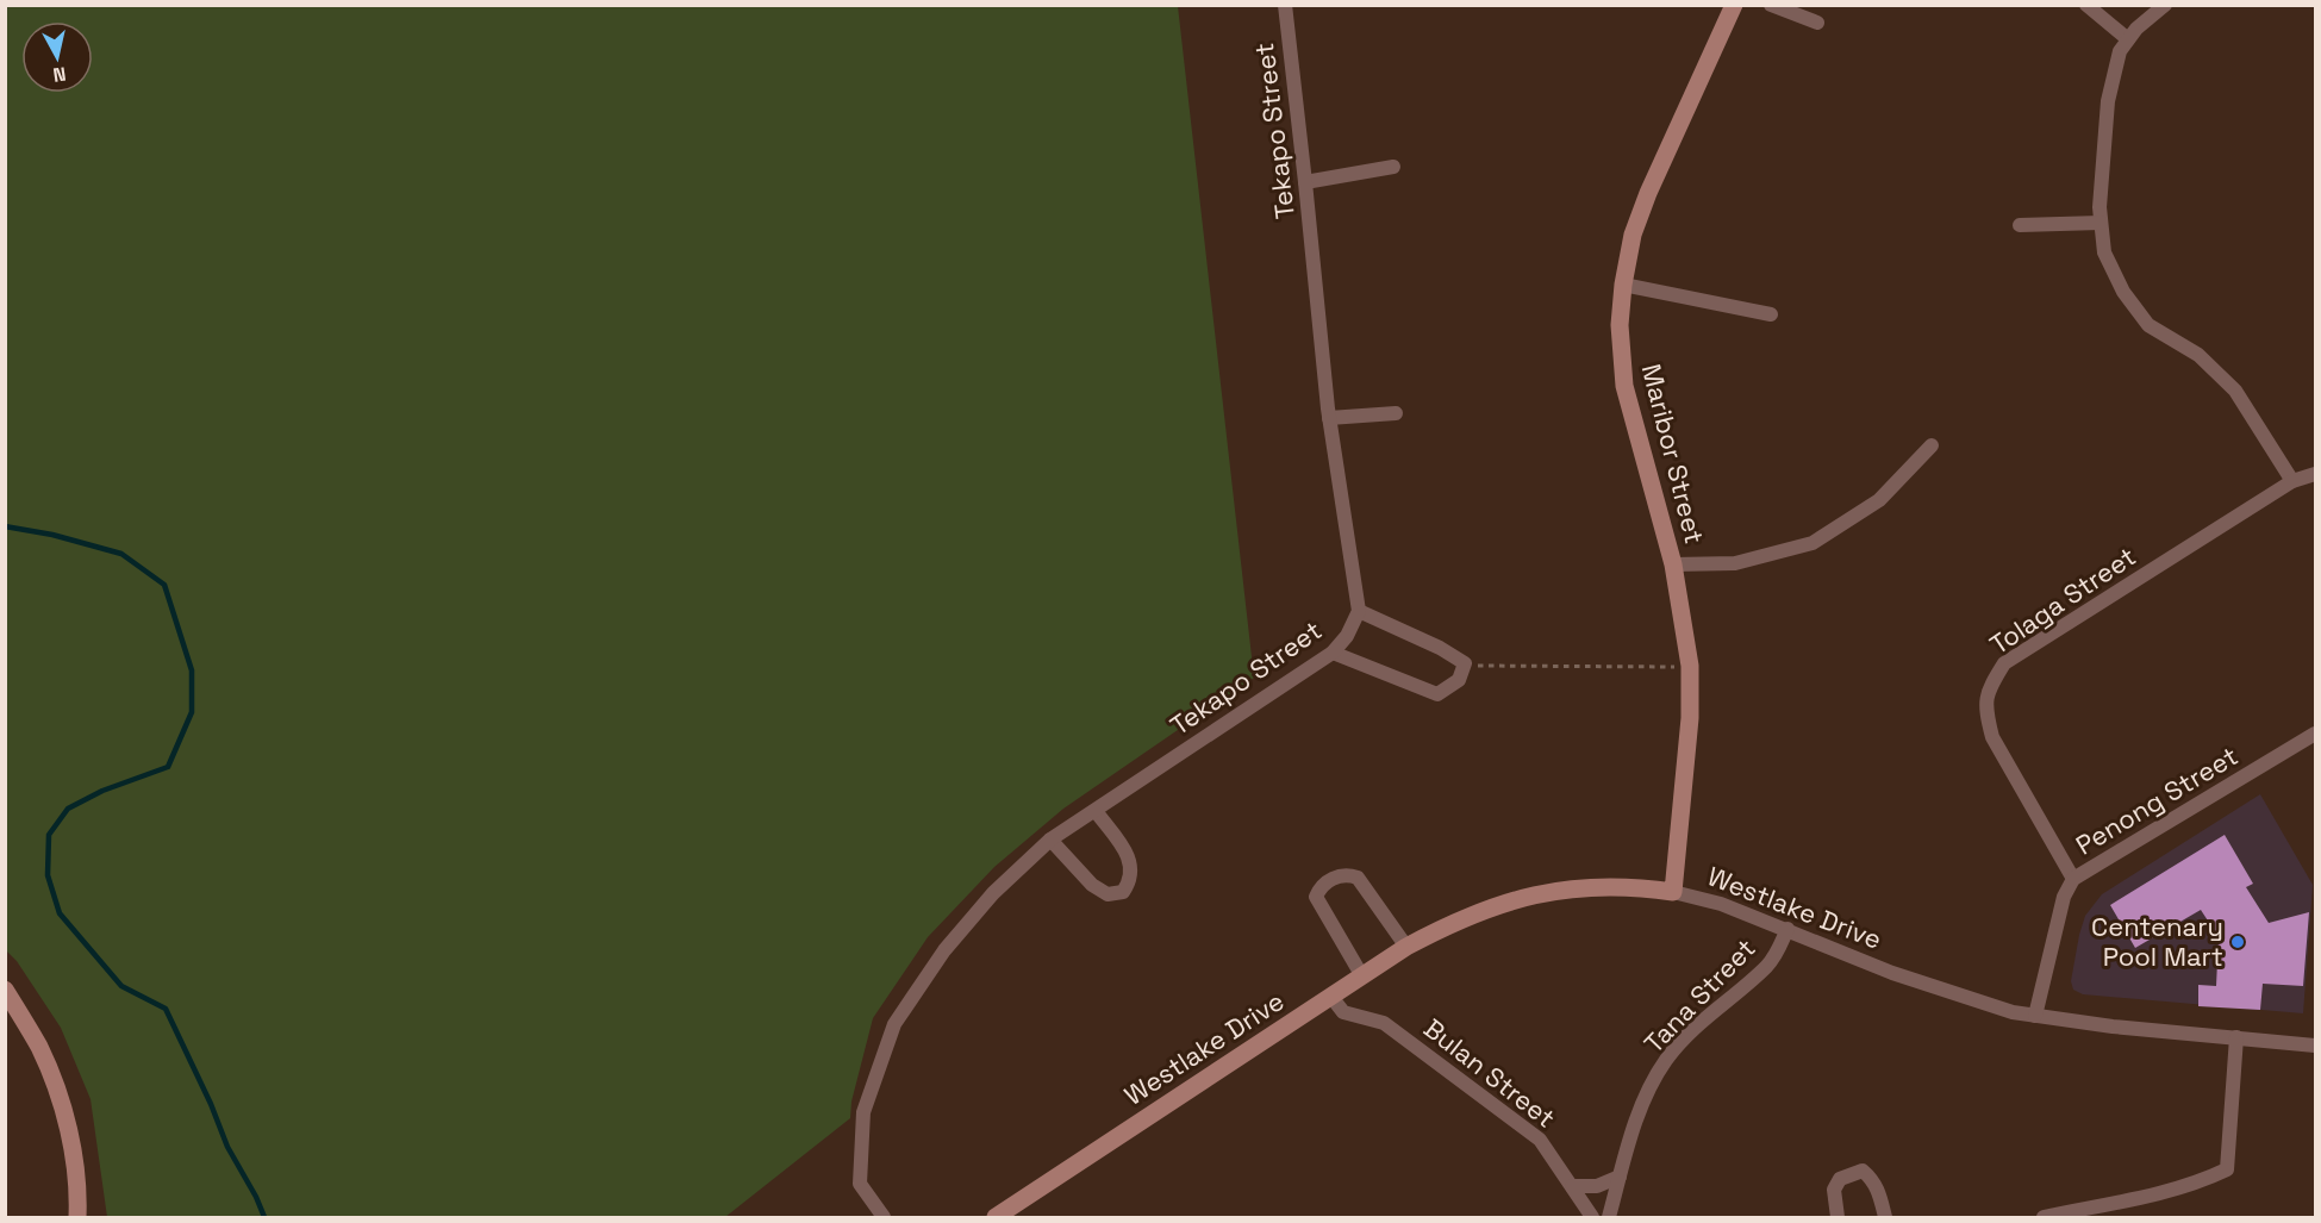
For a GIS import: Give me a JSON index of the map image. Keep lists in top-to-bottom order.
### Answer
{
  "streets": {
    "street": [
      "Tekapo Street",
      "Maribor Street",
      "Tolaga Street",
      "Penong Street",
      "Westlake Drive",
      "Tana Street",
      "Bulan Street"
    ]
  },
  "crossings": [
    ["Maribor Street", "Westlake Drive"],
    ["Tolaga Street", "Penong Street"],
    ["Penong Street", "Westlake Drive"],
    ["Westlake Drive", "Tana Street"],
    ["Westlake Drive", "Bulan Street"]
  ],
  "places": ["Centenary Pool Mart"],
  "north": "bottom"
}
